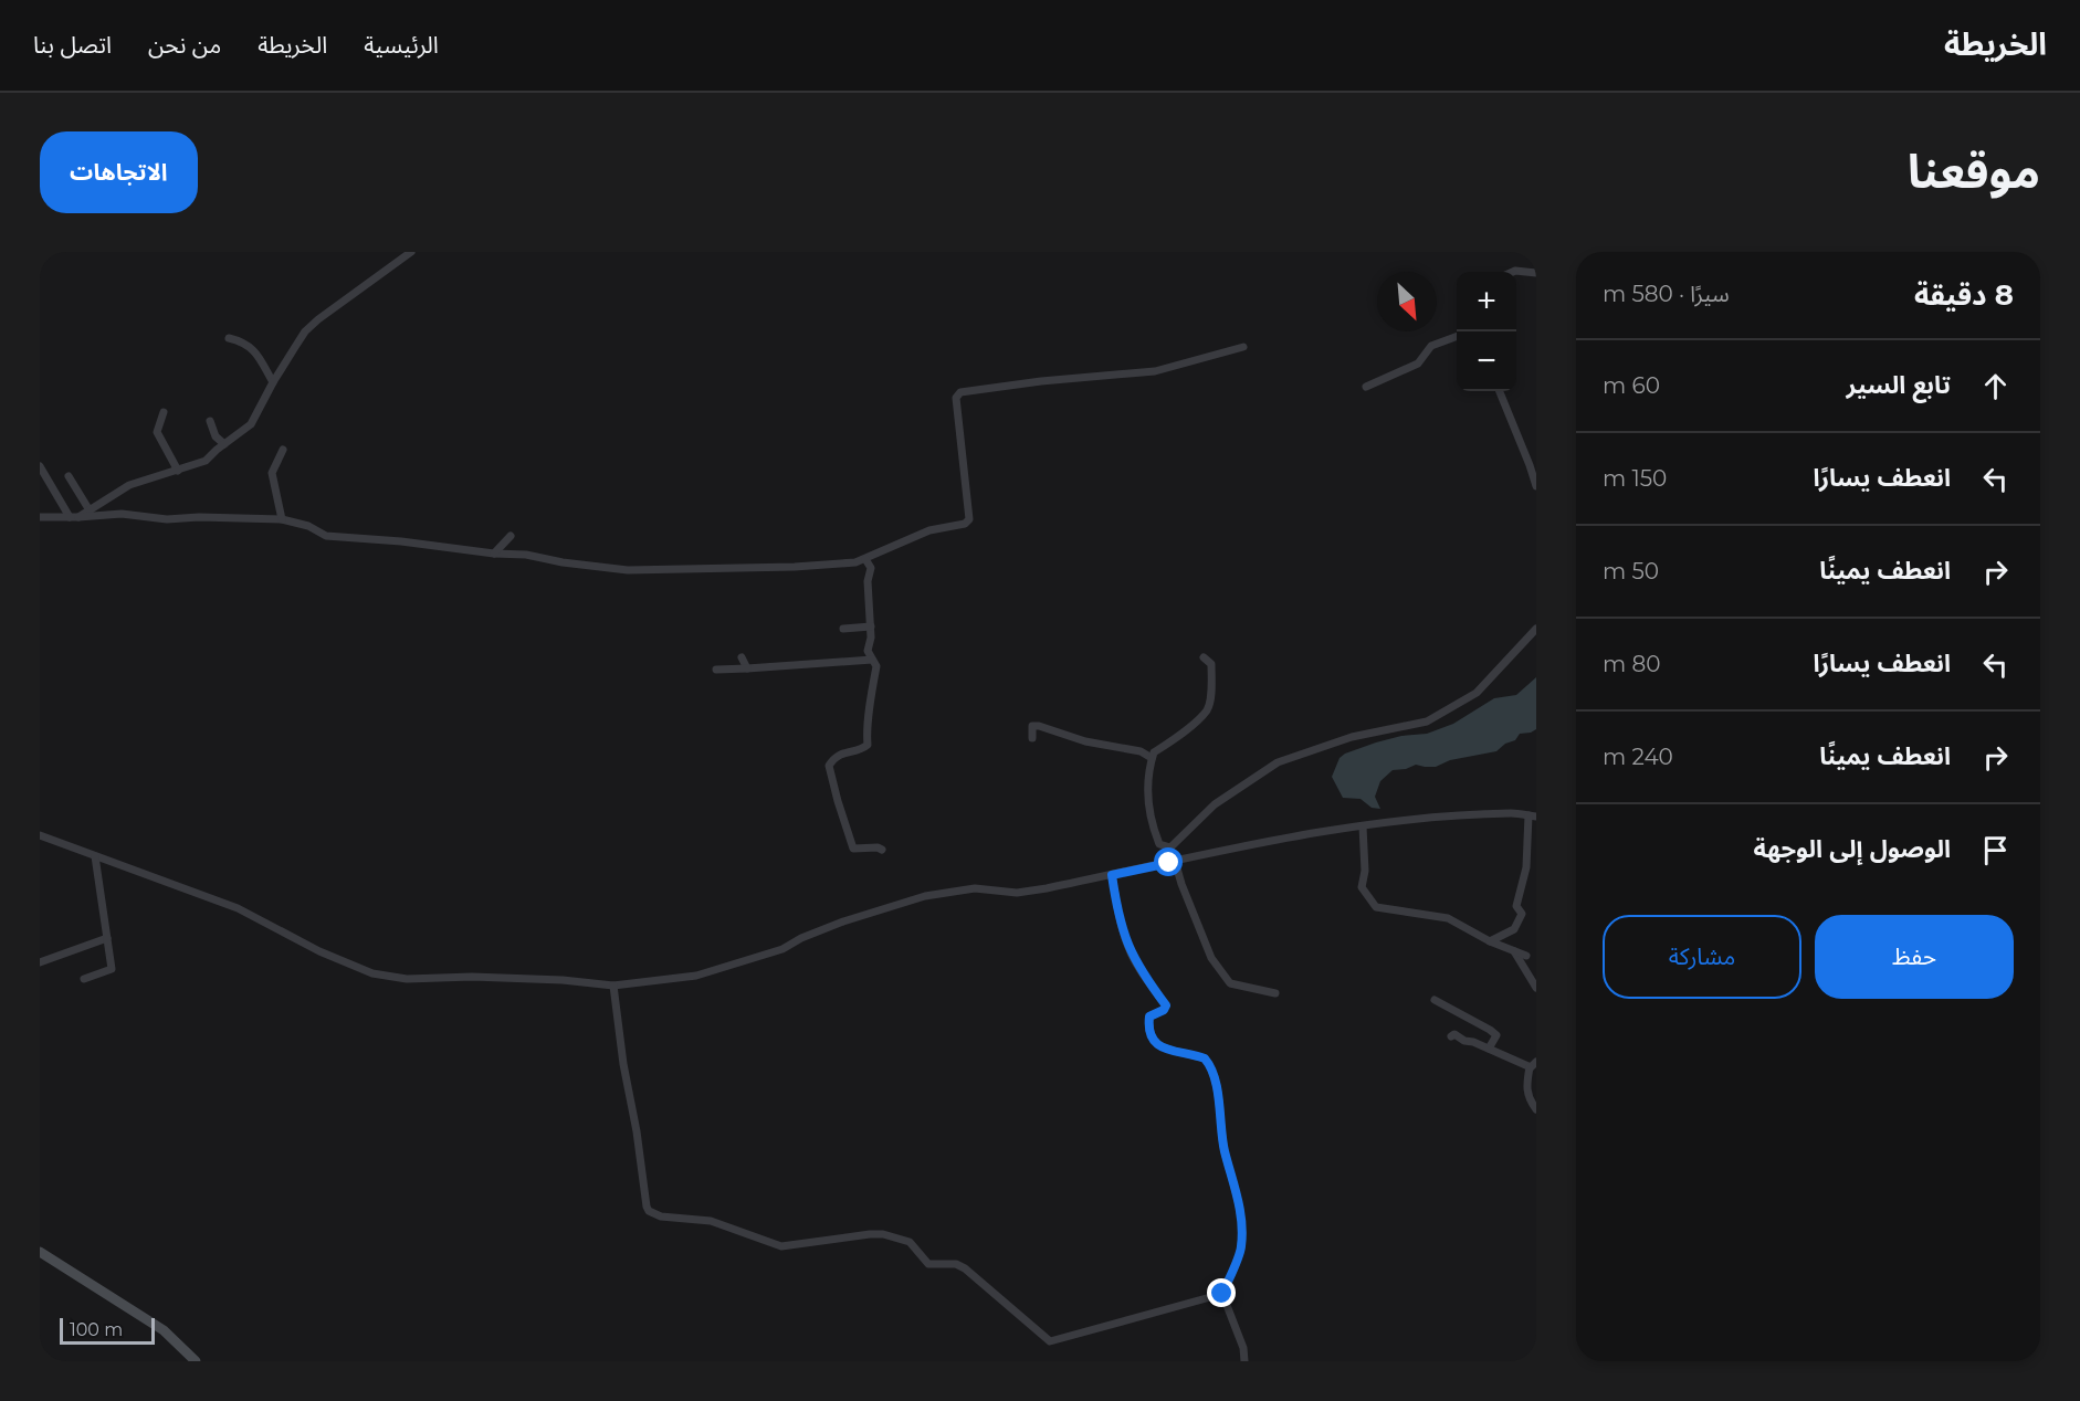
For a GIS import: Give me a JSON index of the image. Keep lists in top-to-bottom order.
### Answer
{
  "scale_bar": "100 m",
  "north": "bottom right",
  "page": {
    "header": "الخريطة",
    "nav": [
      "الرئيسية",
      "الخريطة",
      "من نحن",
      "اتصل بنا"
    ],
    "title": "موقعنا",
    "buttons": [
      "الاتجاهات",
      ["حفظ", "مشاركة"]
    ],
    "heading": ["8 دقيقة", "سيرًا · 580 m"],
    "map_buttons": ["+", "−"],
    "list": [
      ["تابع السير", "60 m"],
      ["انعطف يسارًا", "150 m"],
      ["انعطف يمينًا", "50 m"],
      ["انعطف يسارًا", "80 m"],
      ["انعطف يمينًا", "240 m"],
      "الوصول إلى الوجهة"
    ],
    "scale": "100 m"
  }
}
